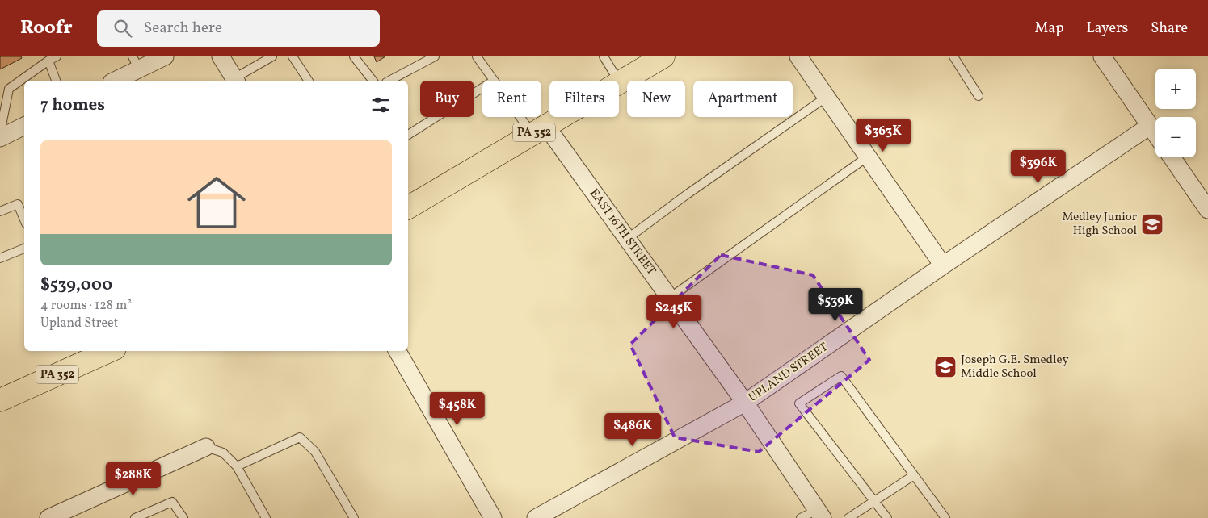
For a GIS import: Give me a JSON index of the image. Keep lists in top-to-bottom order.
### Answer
{
  "streets": {
    "main road": ["PA 352"],
    "street": ["EAST 16TH STREET", "UPLAND STREET"]
  },
  "crossings": [
    ["PA 352", "EAST 16TH STREET"],
    ["EAST 16TH STREET", "UPLAND STREET"]
  ],
  "places": {
    "school or university": ["Medley Junior High School", "Joseph G.E. Smedley Middle School"]
  },
  "page": {
    "header": "Roofr",
    "search": "Search here",
    "nav": ["Map", "Layers", "Share"],
    "map_buttons": ["+", "−"],
    "chip": [
      "Buy",
      "Rent",
      "Filters",
      "New",
      "Apartment"
    ],
    "heading": "7 homes",
    "price": [
      "$363K",
      "$396K",
      "$539K",
      "$245K",
      "$458K",
      "$486K",
      "$288K"
    ],
    "list": [
      {
        "name": "$539,000",
        "note": "4 rooms · 128 m² · Upland Street"
      }
    ]
  }
}
